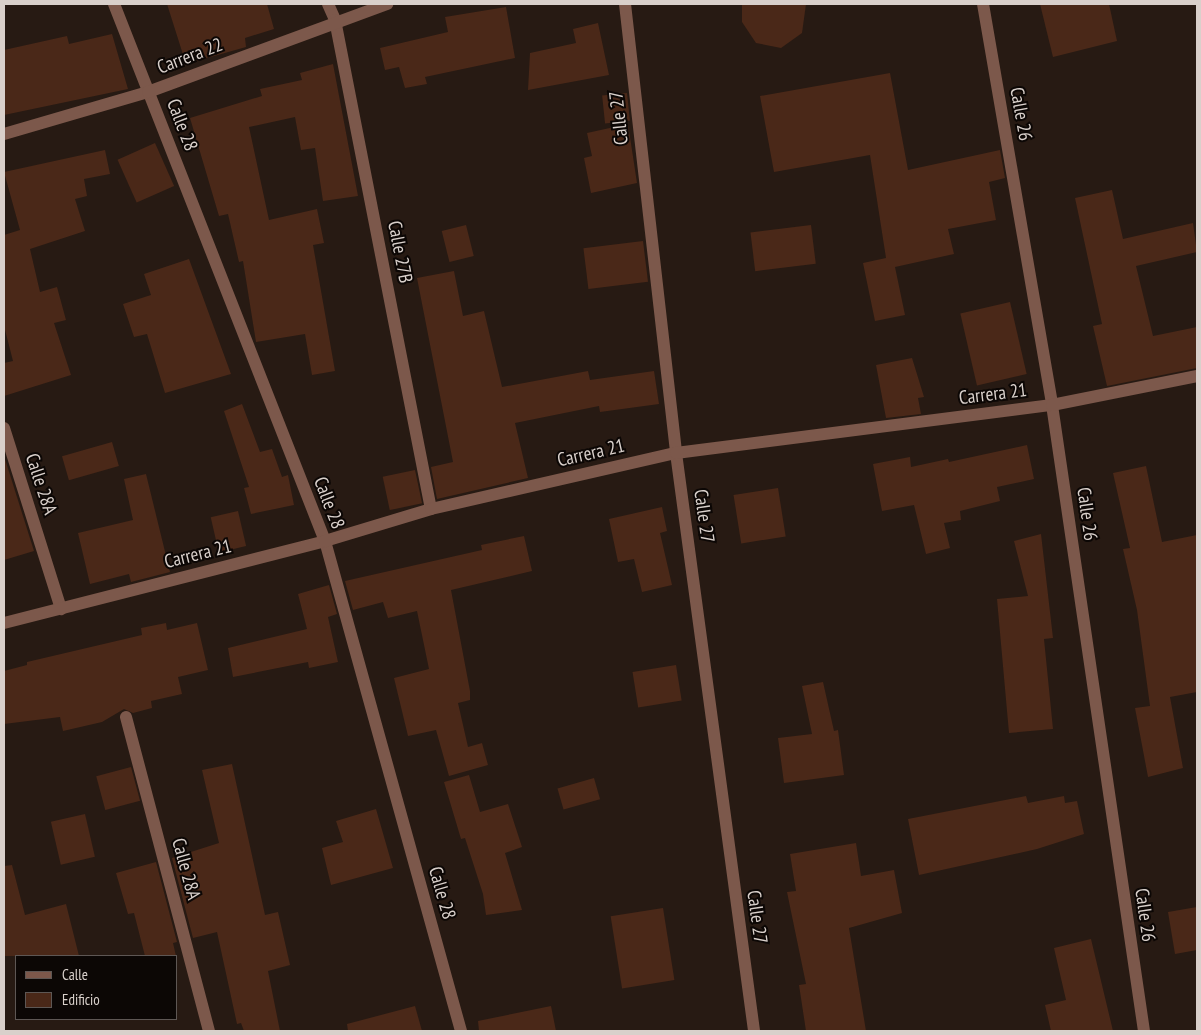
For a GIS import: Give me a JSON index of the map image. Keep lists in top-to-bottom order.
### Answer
{
  "streets": {
    "street": [
      "Carrera 22",
      "Calle 26",
      "Calle 27",
      "Calle 28",
      "Calle 27B",
      "Carrera 21",
      "Calle 28A"
    ]
  },
  "crossings": [
    ["Carrera 22", "Calle 28"],
    ["Carrera 22", "Calle 27B"],
    ["Calle 26", "Carrera 21"],
    ["Calle 27", "Carrera 21"],
    ["Calle 28", "Carrera 21"],
    ["Calle 27B", "Carrera 21"],
    ["Carrera 21", "Calle 28A"]
  ],
  "legend": ["Calle", "Edificio"]
}
